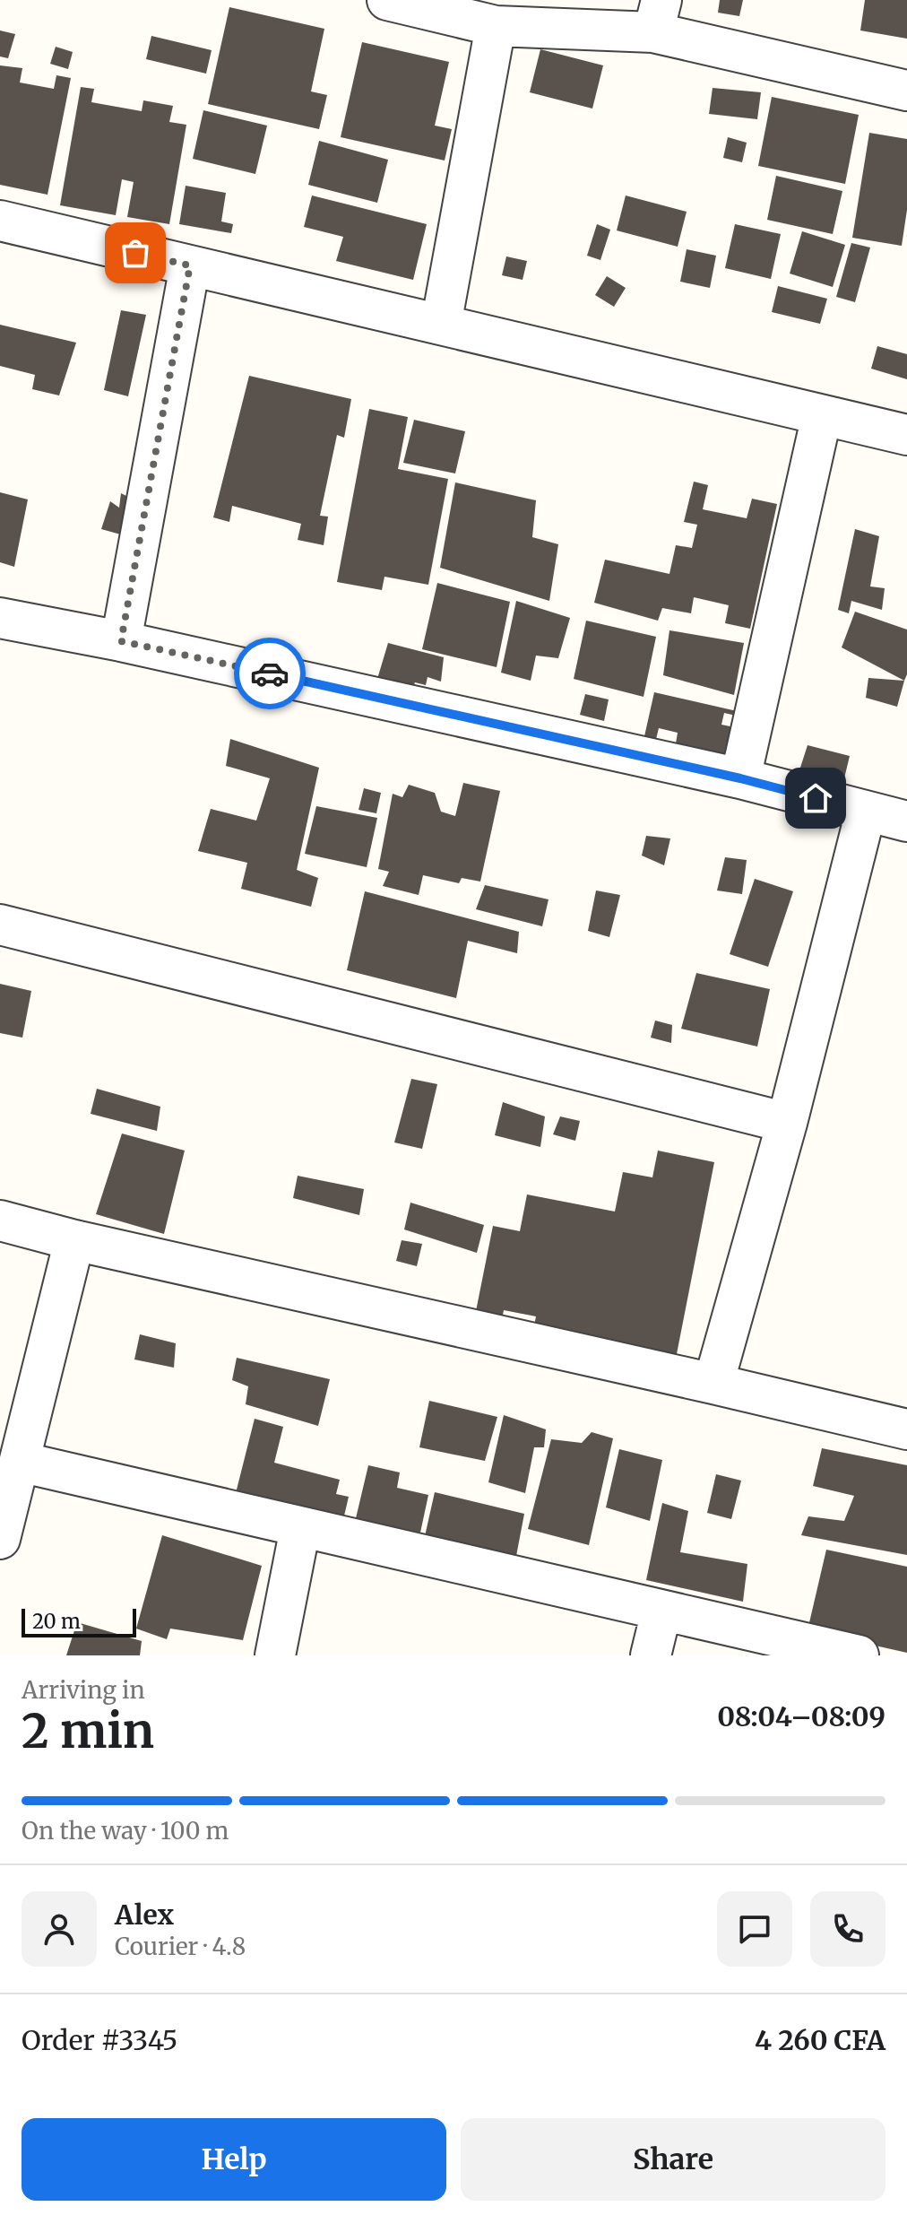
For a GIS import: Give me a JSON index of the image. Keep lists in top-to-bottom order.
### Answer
{
  "scale_bar": "20 m",
  "page": {
    "scale": "20 m",
    "heading": ["2 min", "Arriving in", "08:04–08:09"],
    "panel": [
      "Alex",
      "Courier · 4.8",
      "Order #3345",
      "4 260 CFA"
    ],
    "bar": "On the way · 100 m",
    "buttons": ["Help", "Share"]
  }
}
